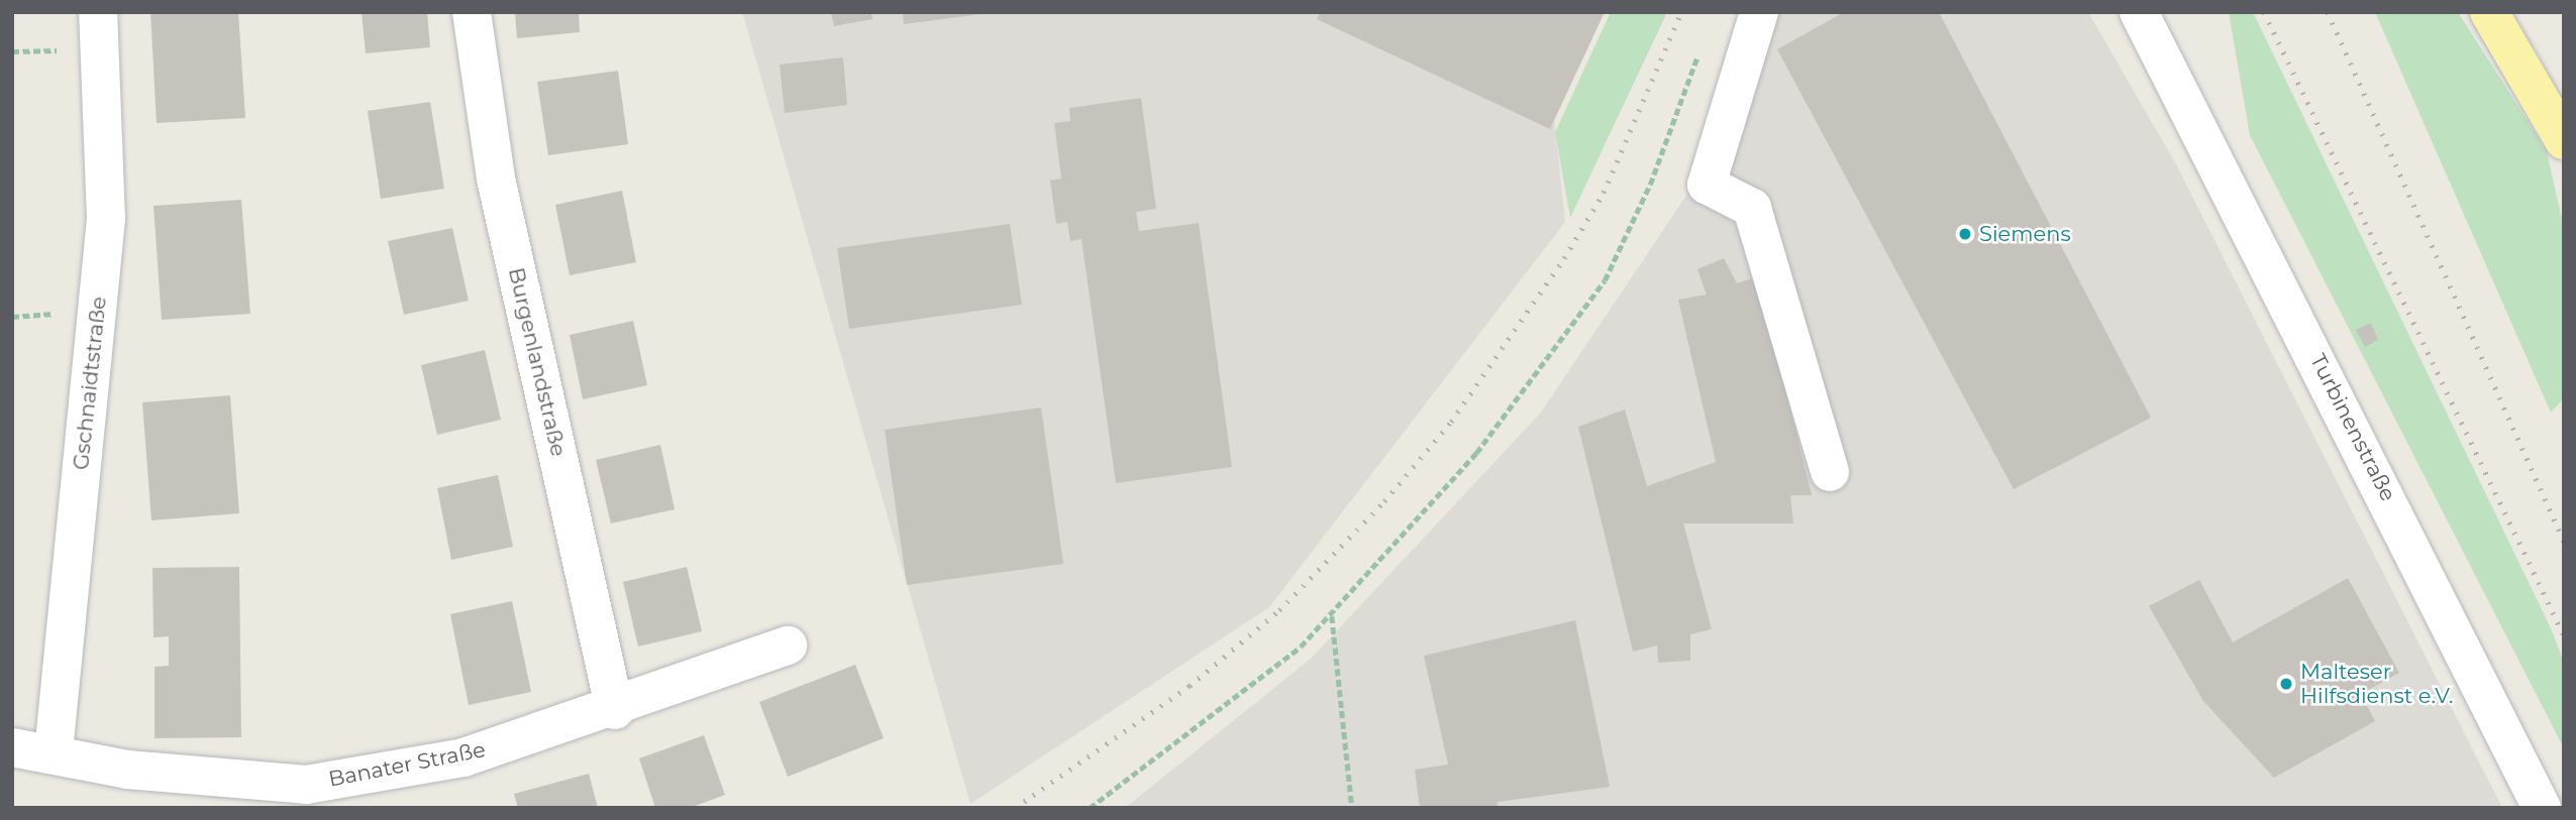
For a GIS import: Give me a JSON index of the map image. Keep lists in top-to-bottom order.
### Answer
{
  "streets": {
    "street": [
      "Burgenlandstraße",
      "Gschnaidtstraße",
      "Turbinenstraße",
      "Banater Straße"
    ]
  },
  "crossings": [
    ["Burgenlandstraße", "Banater Straße"],
    ["Gschnaidtstraße", "Banater Straße"]
  ],
  "places": ["Siemens", "Malteser Hilfsdienst e.V."]
}
